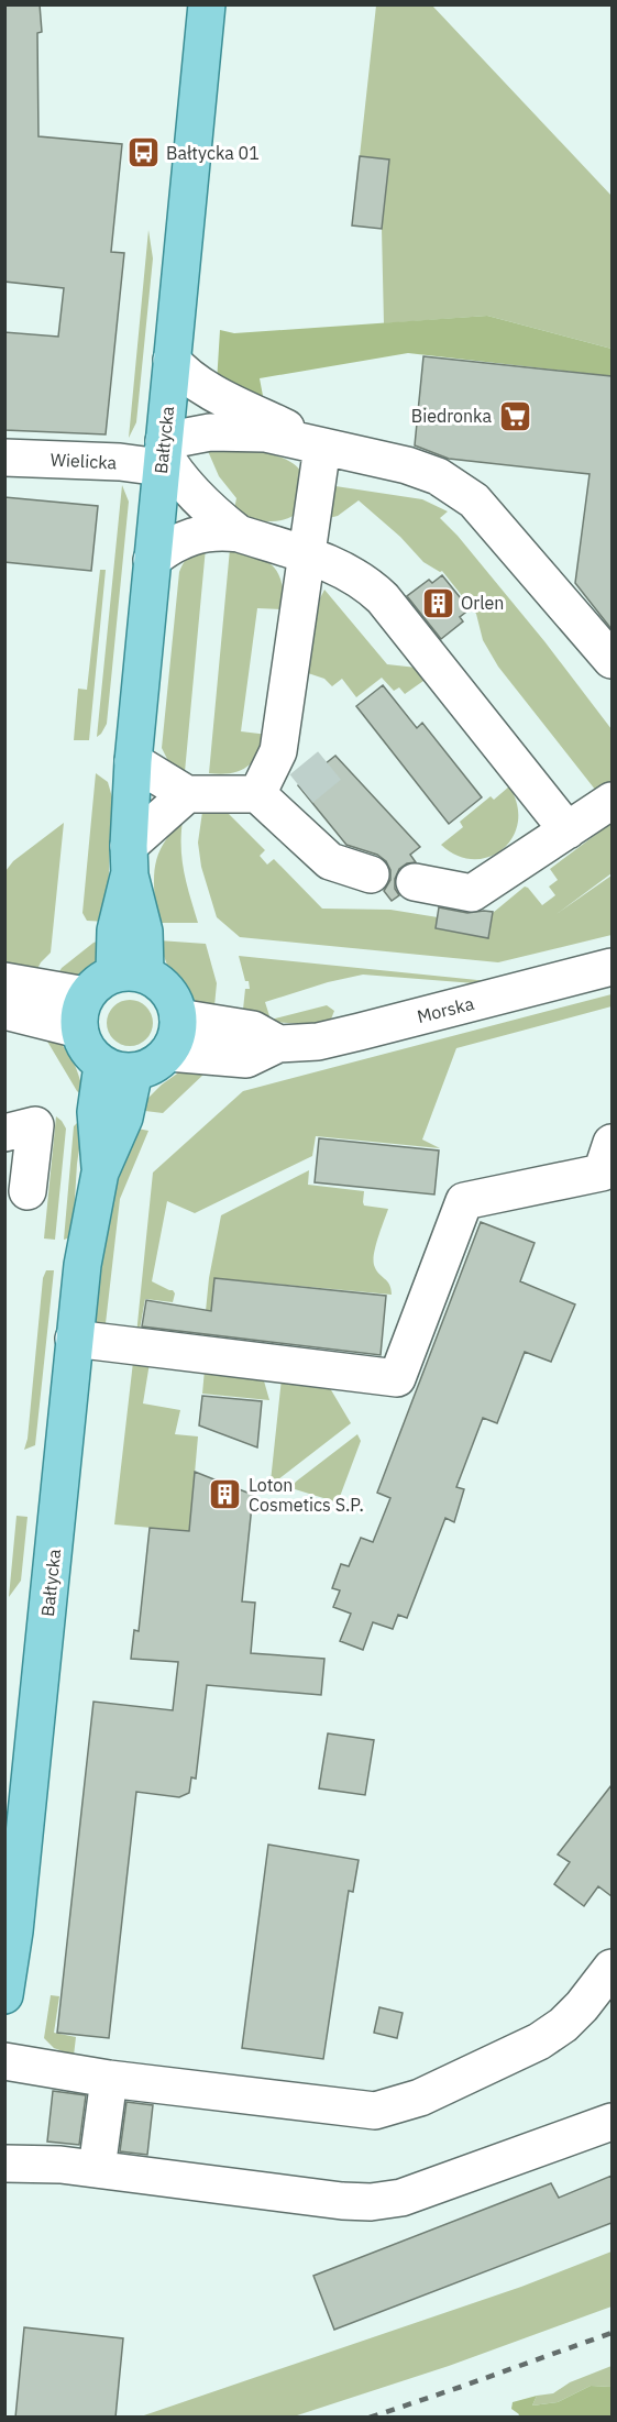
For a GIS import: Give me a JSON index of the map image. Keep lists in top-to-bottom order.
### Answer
{
  "streets": {
    "main road": ["Bałtycka"],
    "street": ["Wielicka", "Morska"]
  },
  "crossings": [
    ["Bałtycka", "Wielicka"],
    ["Bałtycka", "Morska"]
  ],
  "places": {
    "bus stop": ["Bałtycka 01"],
    "supermarket": ["Biedronka"],
    "building": ["Orlen", "Loton Cosmetics S.P."]
  }
}
